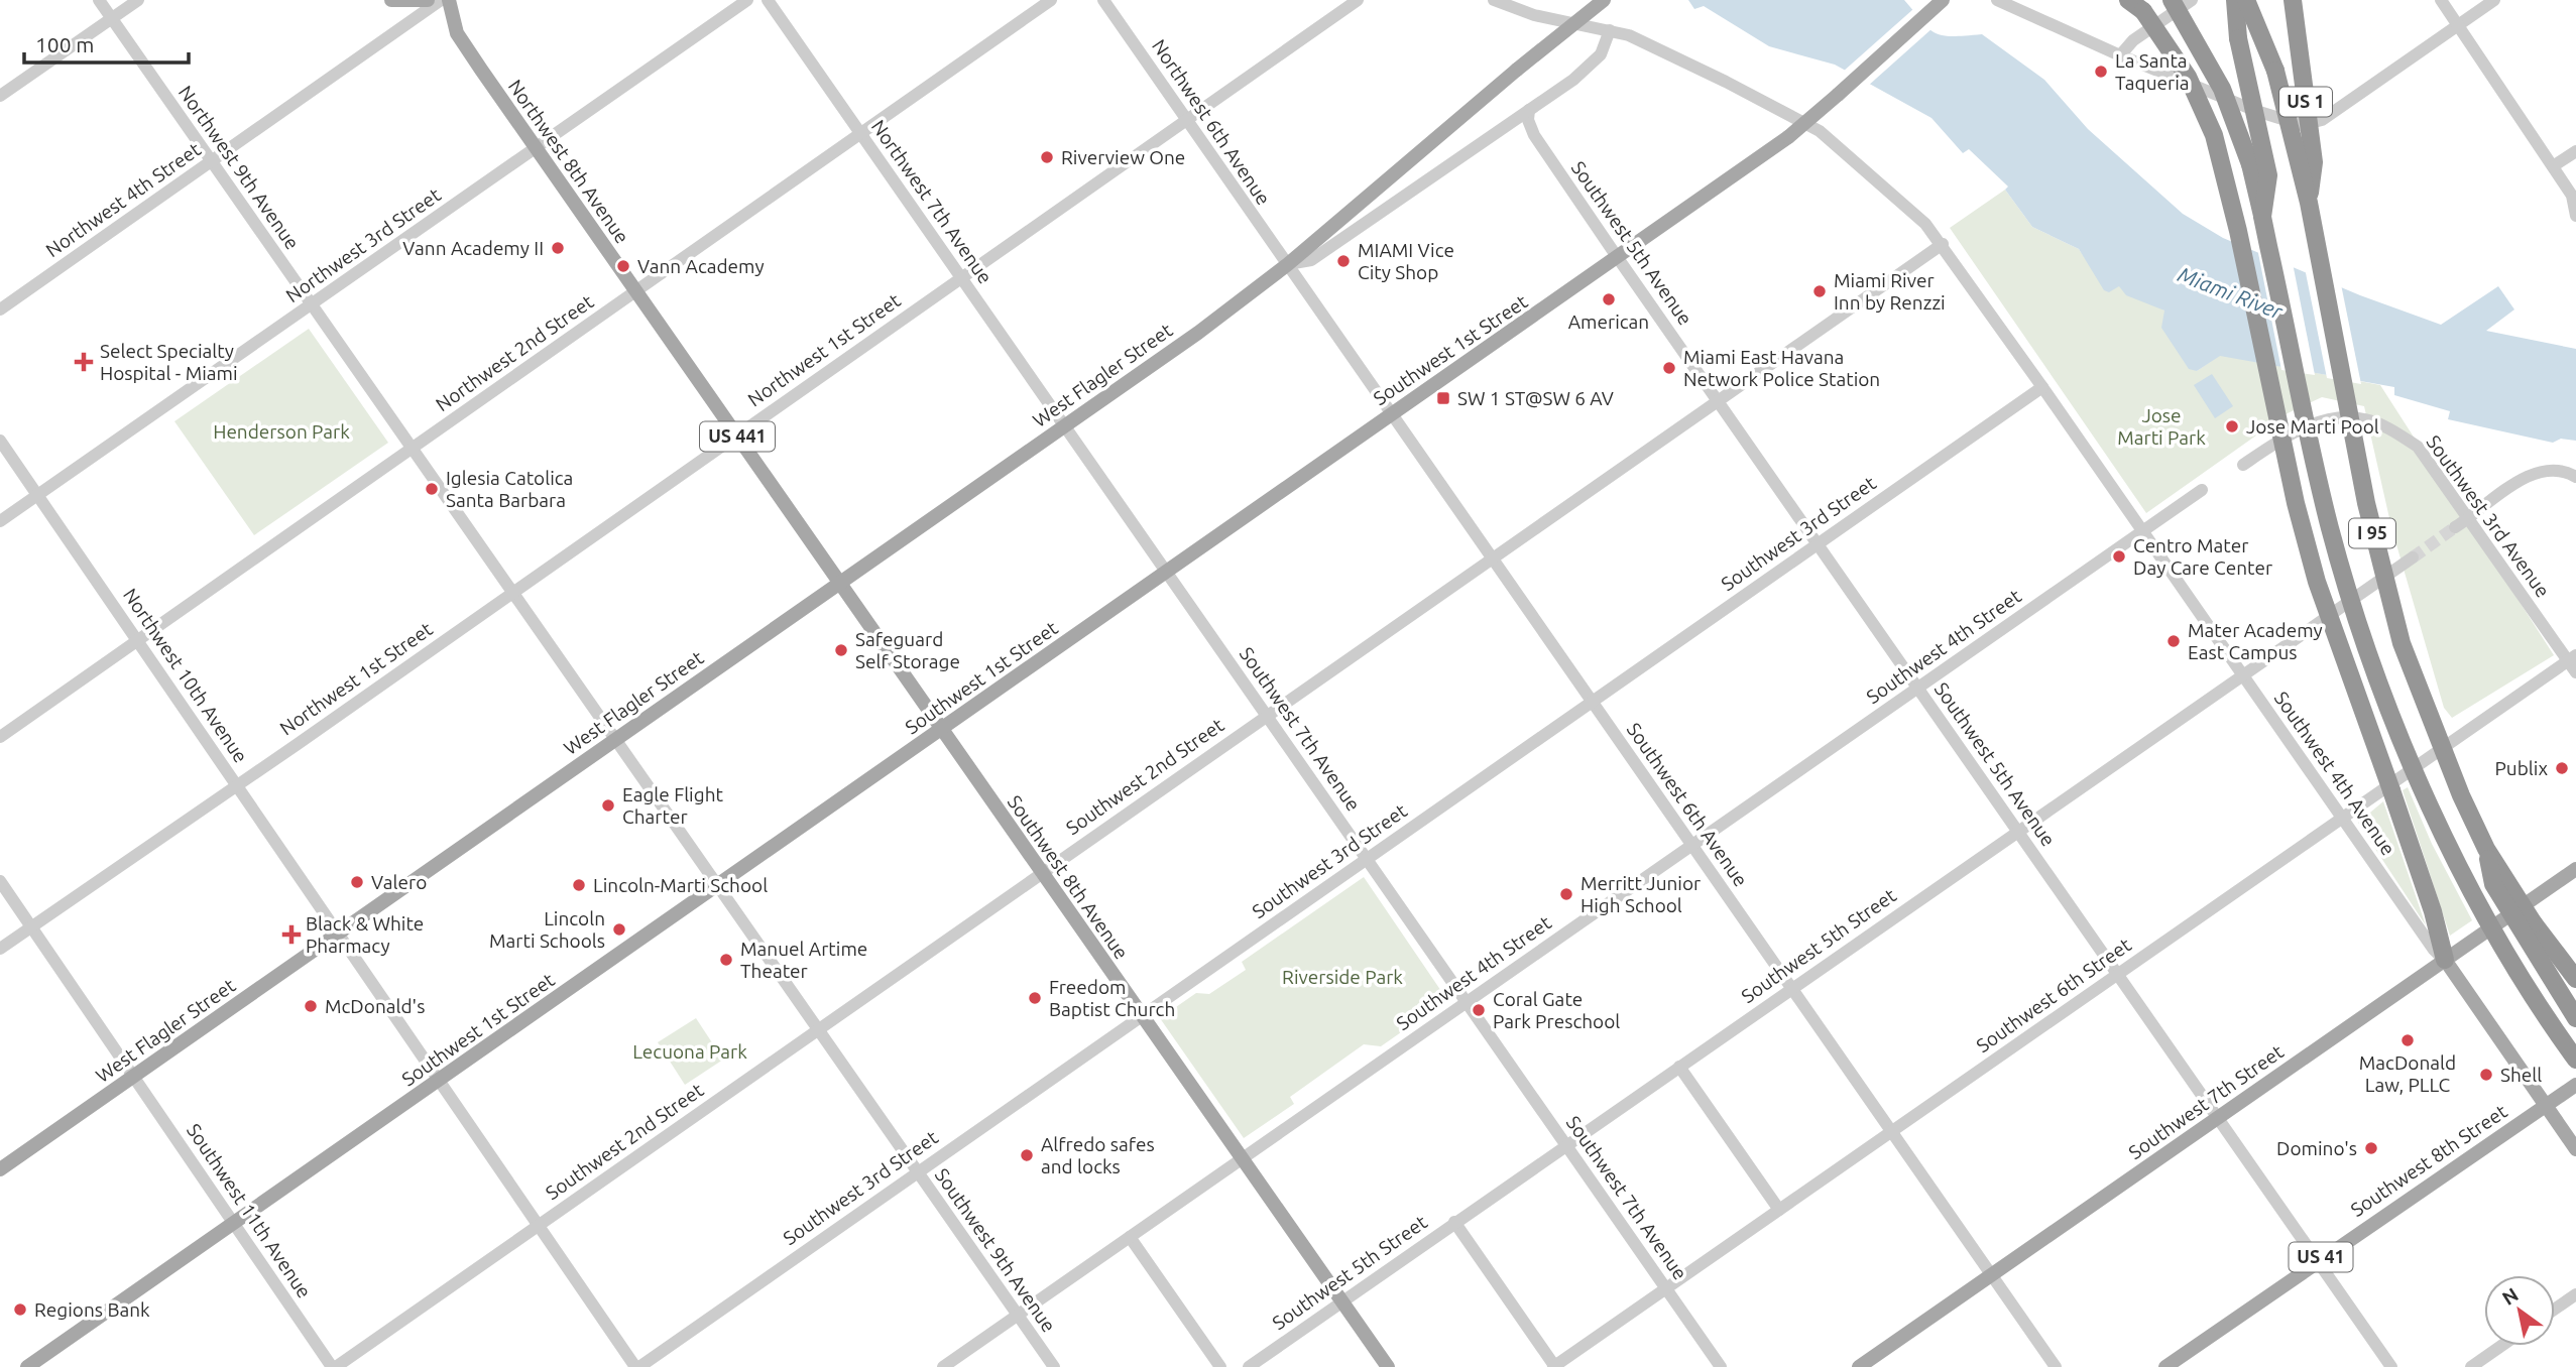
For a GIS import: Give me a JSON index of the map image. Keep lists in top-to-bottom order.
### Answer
{
  "streets": {
    "highway": ["US 1", "I 95"],
    "main road": [
      "Northwest 8th Avenue",
      "Southwest 1st Street",
      "West Flagler Street",
      "US 441",
      "Southwest 4th Avenue",
      "Southwest 8th Avenue",
      "Southwest 7th Street",
      "Southwest 8th Street",
      "US 41"
    ],
    "street": [
      "Northwest 6th Avenue",
      "Northwest 9th Avenue",
      "Northwest 4th Street",
      "Northwest 7th Avenue",
      "Southwest 5th Avenue",
      "Northwest 3rd Street",
      "Northwest 1st Street",
      "Northwest 2nd Street",
      "Southwest 3rd Avenue",
      "Southwest 3rd Street",
      "Southwest 4th Street",
      "Northwest 10th Avenue",
      "Southwest 7th Avenue",
      "Southwest 2nd Street",
      "Southwest 6th Avenue",
      "Southwest 5th Street",
      "Southwest 6th Street",
      "Southwest 11th Avenue",
      "Southwest 9th Avenue"
    ]
  },
  "crossings": [
    ["US 1", "I 95"],
    ["Northwest 6th Avenue", "Northwest 1st Street"],
    ["Northwest 6th Avenue", "West Flagler Street"],
    ["Northwest 6th Avenue", "Southwest 6th Avenue"],
    ["Northwest 8th Avenue", "Northwest 3rd Street"],
    ["Northwest 8th Avenue", "Northwest 1st Street"],
    ["Northwest 8th Avenue", "Northwest 2nd Street"],
    ["Northwest 8th Avenue", "West Flagler Street"],
    ["Northwest 8th Avenue", "Southwest 8th Avenue"],
    ["Northwest 9th Avenue", "Northwest 4th Street"],
    ["Northwest 9th Avenue", "Northwest 3rd Street"],
    ["Northwest 9th Avenue", "Northwest 1st Street"],
    ["Northwest 9th Avenue", "Northwest 2nd Street"],
    ["Northwest 9th Avenue", "West Flagler Street"],
    ["Northwest 9th Avenue", "Southwest 9th Avenue"],
    ["Northwest 7th Avenue", "Northwest 1st Street"],
    ["Northwest 7th Avenue", "Northwest 2nd Street"],
    ["Northwest 7th Avenue", "West Flagler Street"],
    ["Northwest 7th Avenue", "Southwest 7th Avenue"],
    ["Southwest 5th Avenue", "Southwest 1st Street"],
    ["Southwest 5th Avenue", "West Flagler Street"],
    ["Southwest 5th Avenue", "Southwest 3rd Street"],
    ["Southwest 5th Avenue", "Southwest 4th Street"],
    ["Southwest 5th Avenue", "Southwest 2nd Street"],
    ["Southwest 5th Avenue", "Southwest 5th Street"],
    ["Southwest 5th Avenue", "Southwest 6th Street"],
    ["Southwest 5th Avenue", "Southwest 7th Street"],
    ["Southwest 5th Avenue", "Southwest 8th Street"],
    ["Northwest 3rd Street", "Northwest 10th Avenue"],
    ["Northwest 1st Street", "Northwest 10th Avenue"],
    ["Northwest 1st Street", "Southwest 11th Avenue"],
    ["Southwest 1st Street", "Northwest 10th Avenue"],
    ["Southwest 1st Street", "Southwest 7th Avenue"],
    ["Southwest 1st Street", "Southwest 6th Avenue"],
    ["Southwest 1st Street", "Southwest 8th Avenue"],
    ["Southwest 1st Street", "Southwest 11th Avenue"],
    ["Southwest 1st Street", "Southwest 9th Avenue"],
    ["Northwest 2nd Street", "Northwest 10th Avenue"],
    ["West Flagler Street", "Northwest 10th Avenue"],
    ["West Flagler Street", "Southwest 7th Avenue"],
    ["West Flagler Street", "Southwest 4th Avenue"],
    ["West Flagler Street", "Southwest 6th Avenue"],
    ["West Flagler Street", "Southwest 8th Avenue"],
    ["West Flagler Street", "Southwest 11th Avenue"],
    ["West Flagler Street", "Southwest 9th Avenue"],
    ["Southwest 3rd Avenue", "Southwest 6th Street"],
    ["Southwest 3rd Street", "Northwest 10th Avenue"],
    ["Southwest 3rd Street", "Southwest 7th Avenue"],
    ["Southwest 3rd Street", "Southwest 4th Avenue"],
    ["Southwest 3rd Street", "Southwest 6th Avenue"],
    ["Southwest 3rd Street", "Southwest 8th Avenue"],
    ["Southwest 3rd Street", "Southwest 9th Avenue"],
    ["Southwest 4th Street", "Southwest 7th Avenue"],
    ["Southwest 4th Street", "Southwest 4th Avenue"],
    ["Southwest 4th Street", "Southwest 6th Avenue"],
    ["Southwest 4th Street", "Southwest 8th Avenue"],
    ["Southwest 4th Street", "Southwest 9th Avenue"],
    ["Northwest 10th Avenue", "Southwest 2nd Street"],
    ["Southwest 7th Avenue", "Southwest 2nd Street"],
    ["Southwest 7th Avenue", "Southwest 5th Street"],
    ["Southwest 7th Avenue", "Southwest 6th Street"],
    ["Southwest 4th Avenue", "Southwest 2nd Street"],
    ["Southwest 4th Avenue", "Southwest 5th Street"],
    ["Southwest 4th Avenue", "Southwest 6th Street"],
    ["Southwest 4th Avenue", "Southwest 7th Street"],
    ["Southwest 4th Avenue", "Southwest 8th Street"],
    ["Southwest 2nd Street", "Southwest 6th Avenue"],
    ["Southwest 2nd Street", "Southwest 8th Avenue"],
    ["Southwest 2nd Street", "Southwest 11th Avenue"],
    ["Southwest 2nd Street", "Southwest 9th Avenue"],
    ["Southwest 6th Avenue", "Southwest 5th Street"],
    ["Southwest 6th Avenue", "Southwest 6th Street"],
    ["Southwest 6th Avenue", "Southwest 7th Street"],
    ["Southwest 8th Avenue", "Southwest 5th Street"]
  ],
  "water": ["Miami River"],
  "parks": [
    "Jose Marti Park",
    "Henderson Park",
    "Riverside Park",
    "Lecuona Park"
  ],
  "places": {
    "other": [
      "La Santa Taqueria",
      "Riverview One",
      "Vann Academy II",
      "MIAMI Vice City Shop",
      "Vann Academy",
      "Miami River Inn by Renzzi",
      "American",
      "Miami East Havana Network Police Station",
      "Jose Marti Pool",
      "Iglesia Catolica Santa Barbara",
      "Centro Mater Day Care Center",
      "Mater Academy East Campus",
      "Safeguard Self Storage",
      "Publix",
      "Eagle Flight Charter",
      "Valero",
      "Lincoln-Marti School",
      "Merritt Junior High School",
      "Lincoln Marti Schools",
      "Manuel Artime Theater",
      "Freedom Baptist Church",
      "McDonald's",
      "Coral Gate Park Preschool",
      "MacDonald Law, PLLC",
      "Shell",
      "Domino's",
      "Alfredo safes and locks",
      "Regions Bank"
    ],
    "health": ["Select Specialty Hospital - Miami", "Black & White Pharmacy"],
    "transit": ["SW 1 ST@SW 6 AV"]
  },
  "scale_bar": "100 m",
  "north": "top left"
}
